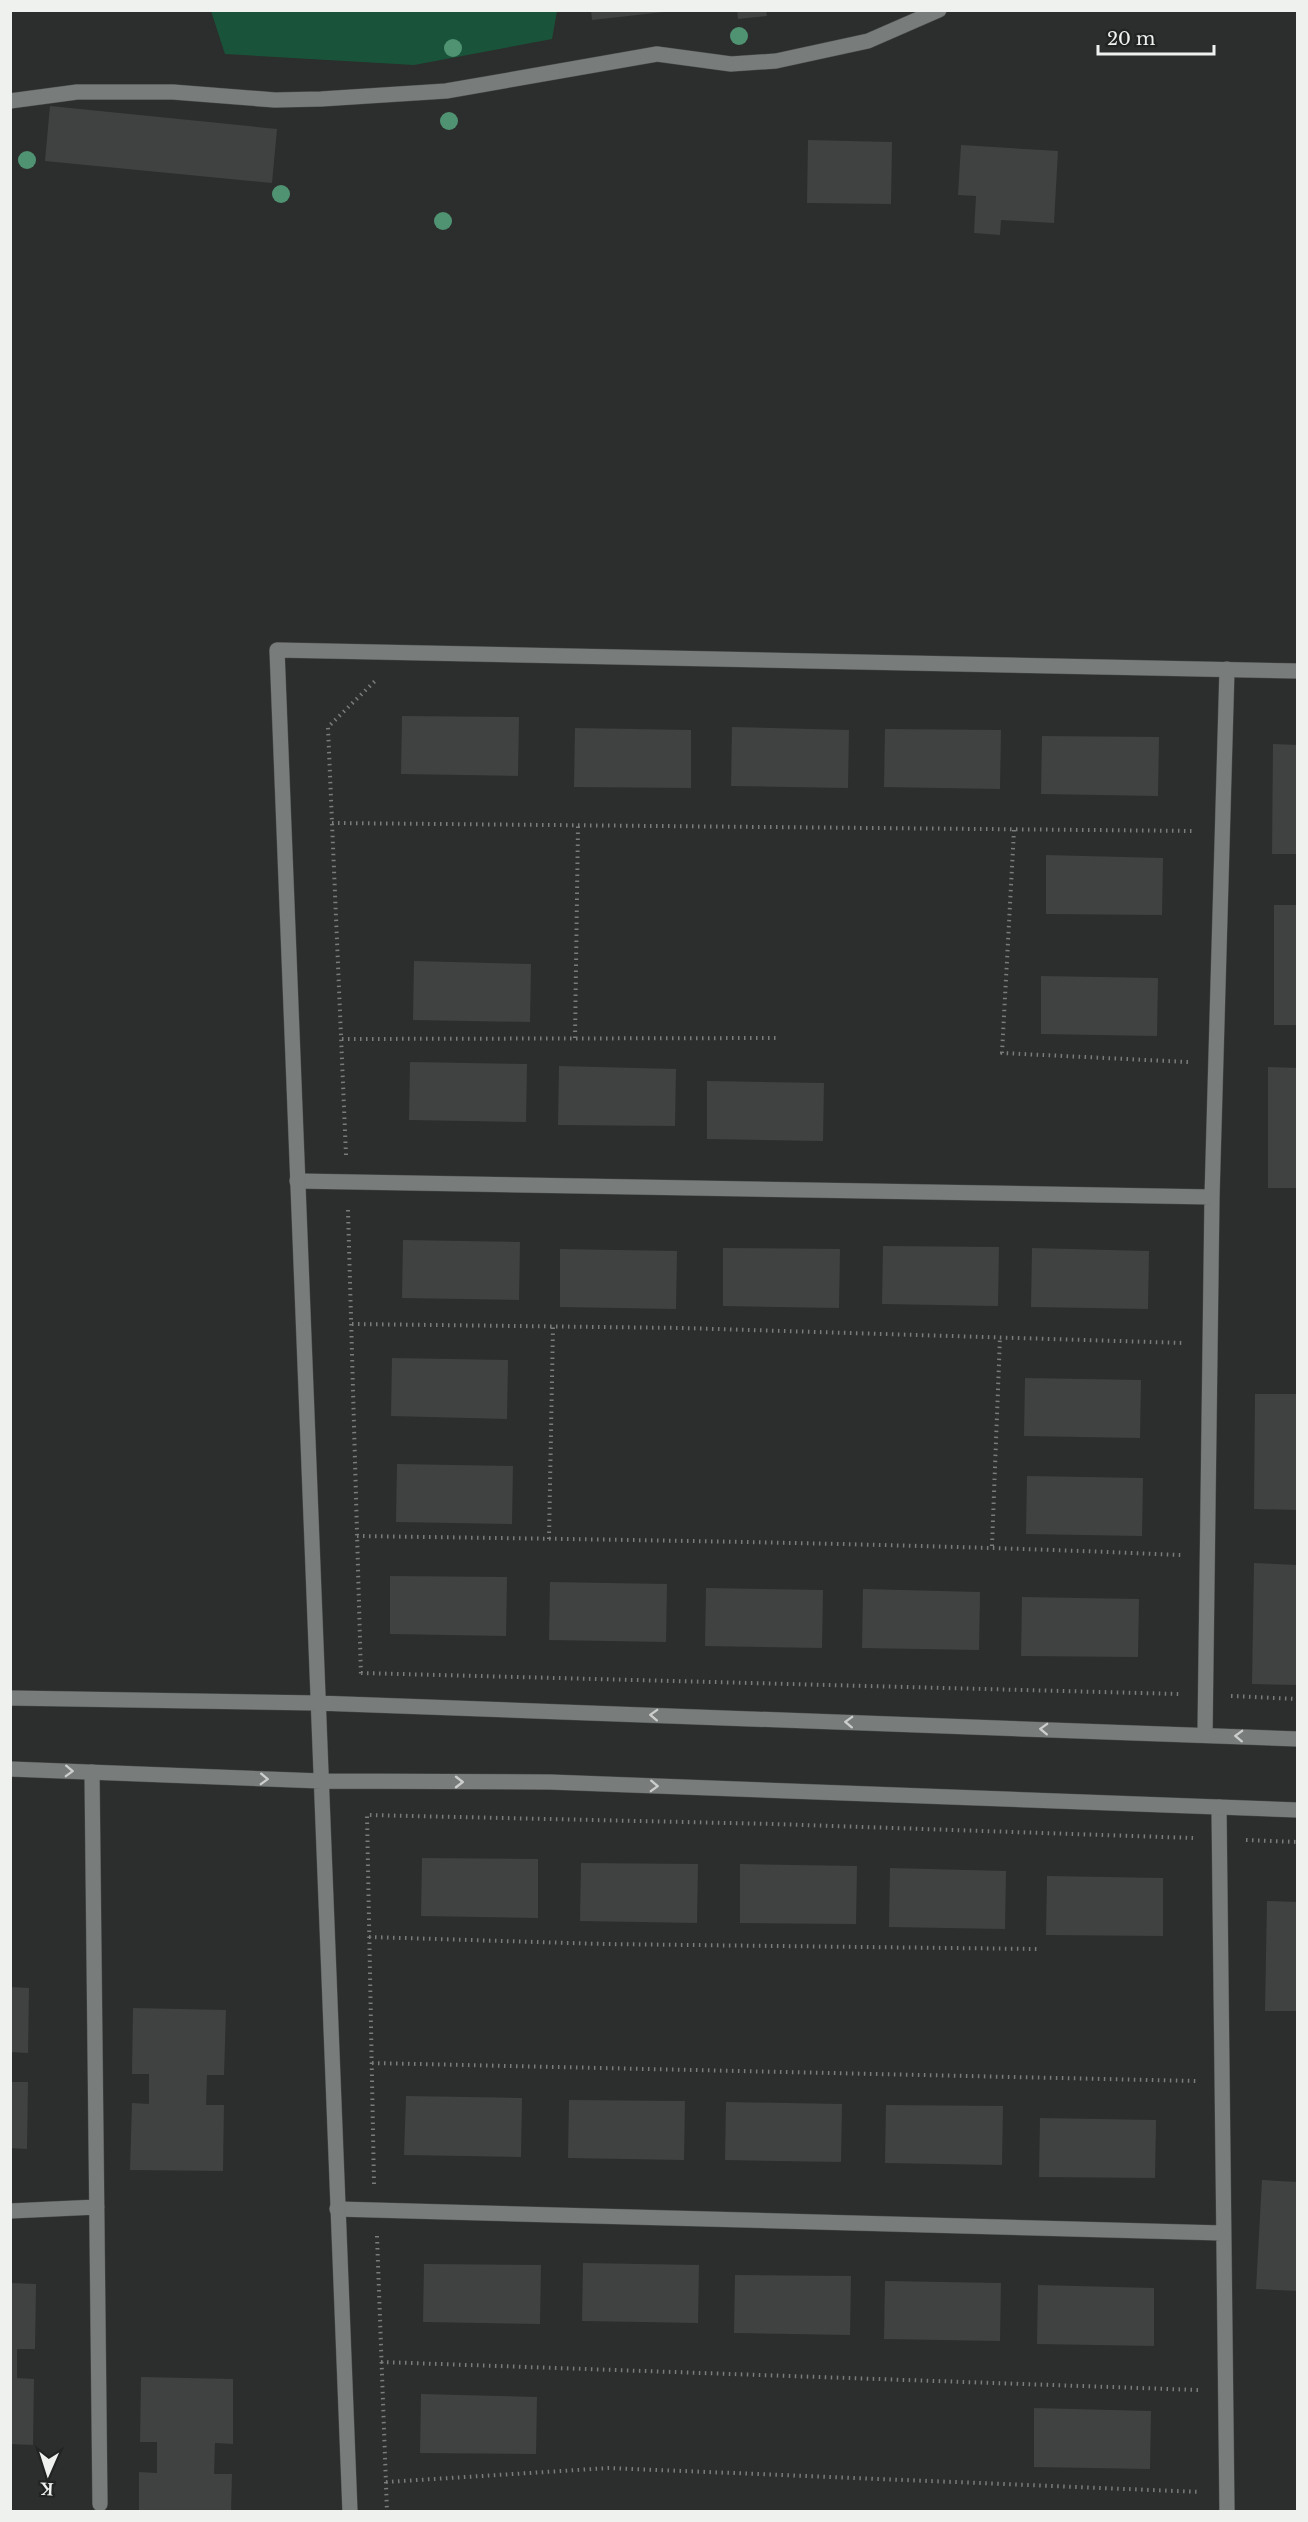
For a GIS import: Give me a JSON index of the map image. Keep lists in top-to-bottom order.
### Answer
{
  "scale_bar": "20 m",
  "north": "bottom"
}
